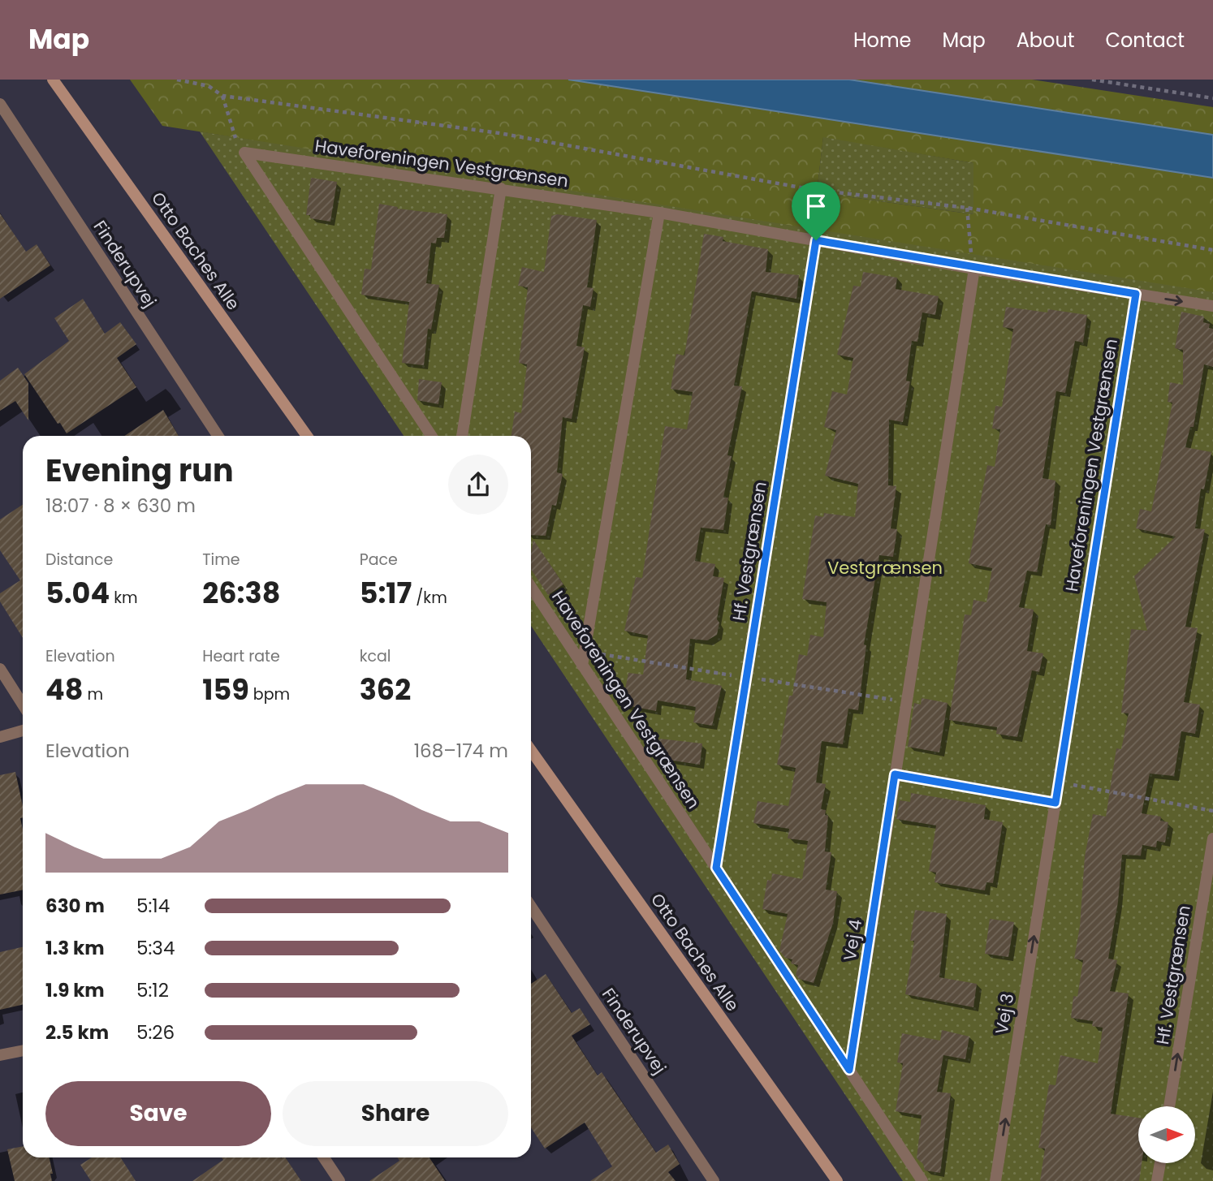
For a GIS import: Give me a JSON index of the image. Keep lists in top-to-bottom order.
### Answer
{
  "streets": {
    "street": [
      "Haveforeningen Vestgrænsen",
      "Otto Baches Alle",
      "Finderupvej",
      "Hf. Vestgrænsen",
      "Vej 4",
      "Vej 3"
    ]
  },
  "crossings": [
    ["Haveforeningen Vestgrænsen", "Hf. Vestgrænsen"],
    ["Haveforeningen Vestgrænsen", "Vej 4"],
    ["Haveforeningen Vestgrænsen", "Vej 3"]
  ],
  "one_way": ["Vej 3"],
  "parks": ["Vestgrænsen"],
  "north": "right",
  "page": {
    "header": "Map",
    "nav": [
      "Home",
      "Map",
      "About",
      "Contact"
    ],
    "heading": ["Evening run", "18:07 · 8 × 630 m"],
    "stats": [
      ["Distance", "5.04 km"],
      ["Time", "26:38"],
      ["Pace", "5:17 /km"],
      ["Elevation", "48 m"],
      ["Heart rate", "159 bpm"],
      ["kcal", "362"]
    ],
    "chart": ["Elevation", "168–174 m"],
    "list": [
      {
        "name": "630 m",
        "note": "5:14"
      },
      {
        "name": "1.3 km",
        "note": "5:34"
      },
      {
        "name": "1.9 km",
        "note": "5:12"
      },
      {
        "name": "2.5 km",
        "note": "5:26"
      }
    ],
    "buttons": ["Save", "Share"]
  }
}
